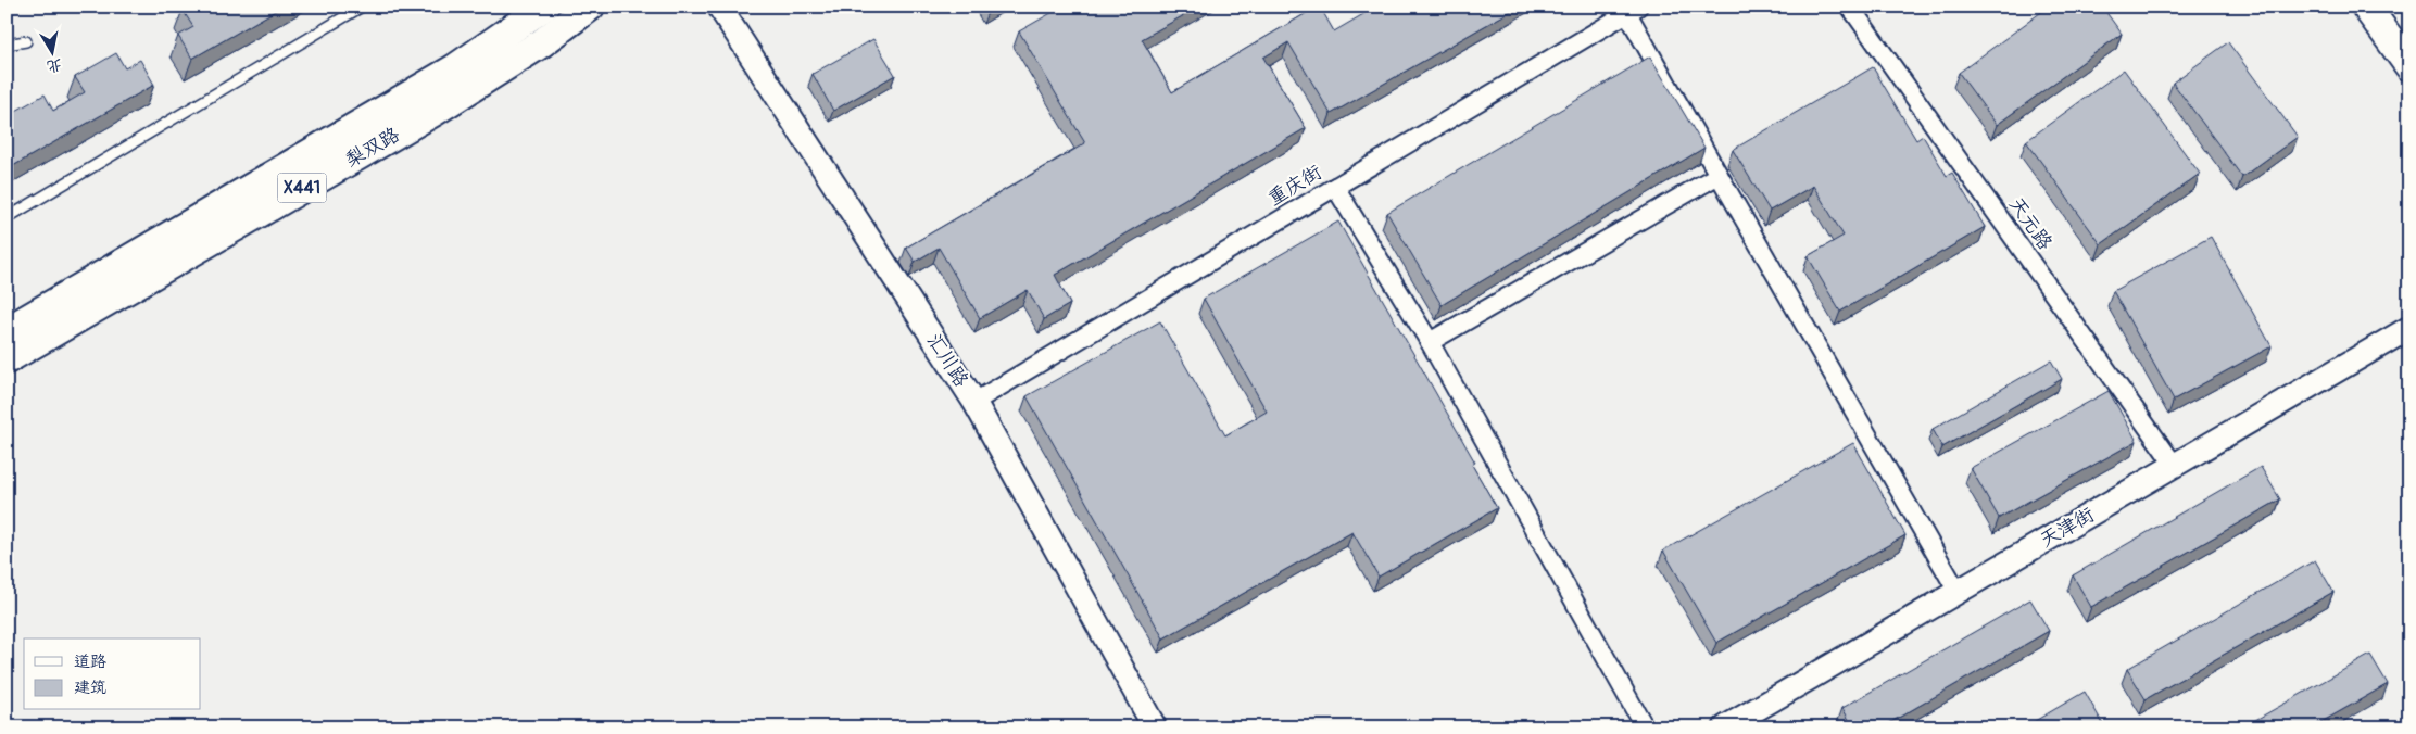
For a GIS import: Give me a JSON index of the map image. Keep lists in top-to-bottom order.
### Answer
{
  "streets": {
    "main road": ["梨双路", "X441"],
    "street": [
      "重庆街",
      "天元路",
      "汇川路",
      "天津街"
    ]
  },
  "crossings": [
    ["重庆街", "汇川路"],
    ["天元路", "天津街"]
  ],
  "legend": ["道路", "建筑"],
  "north": "bottom"
}
